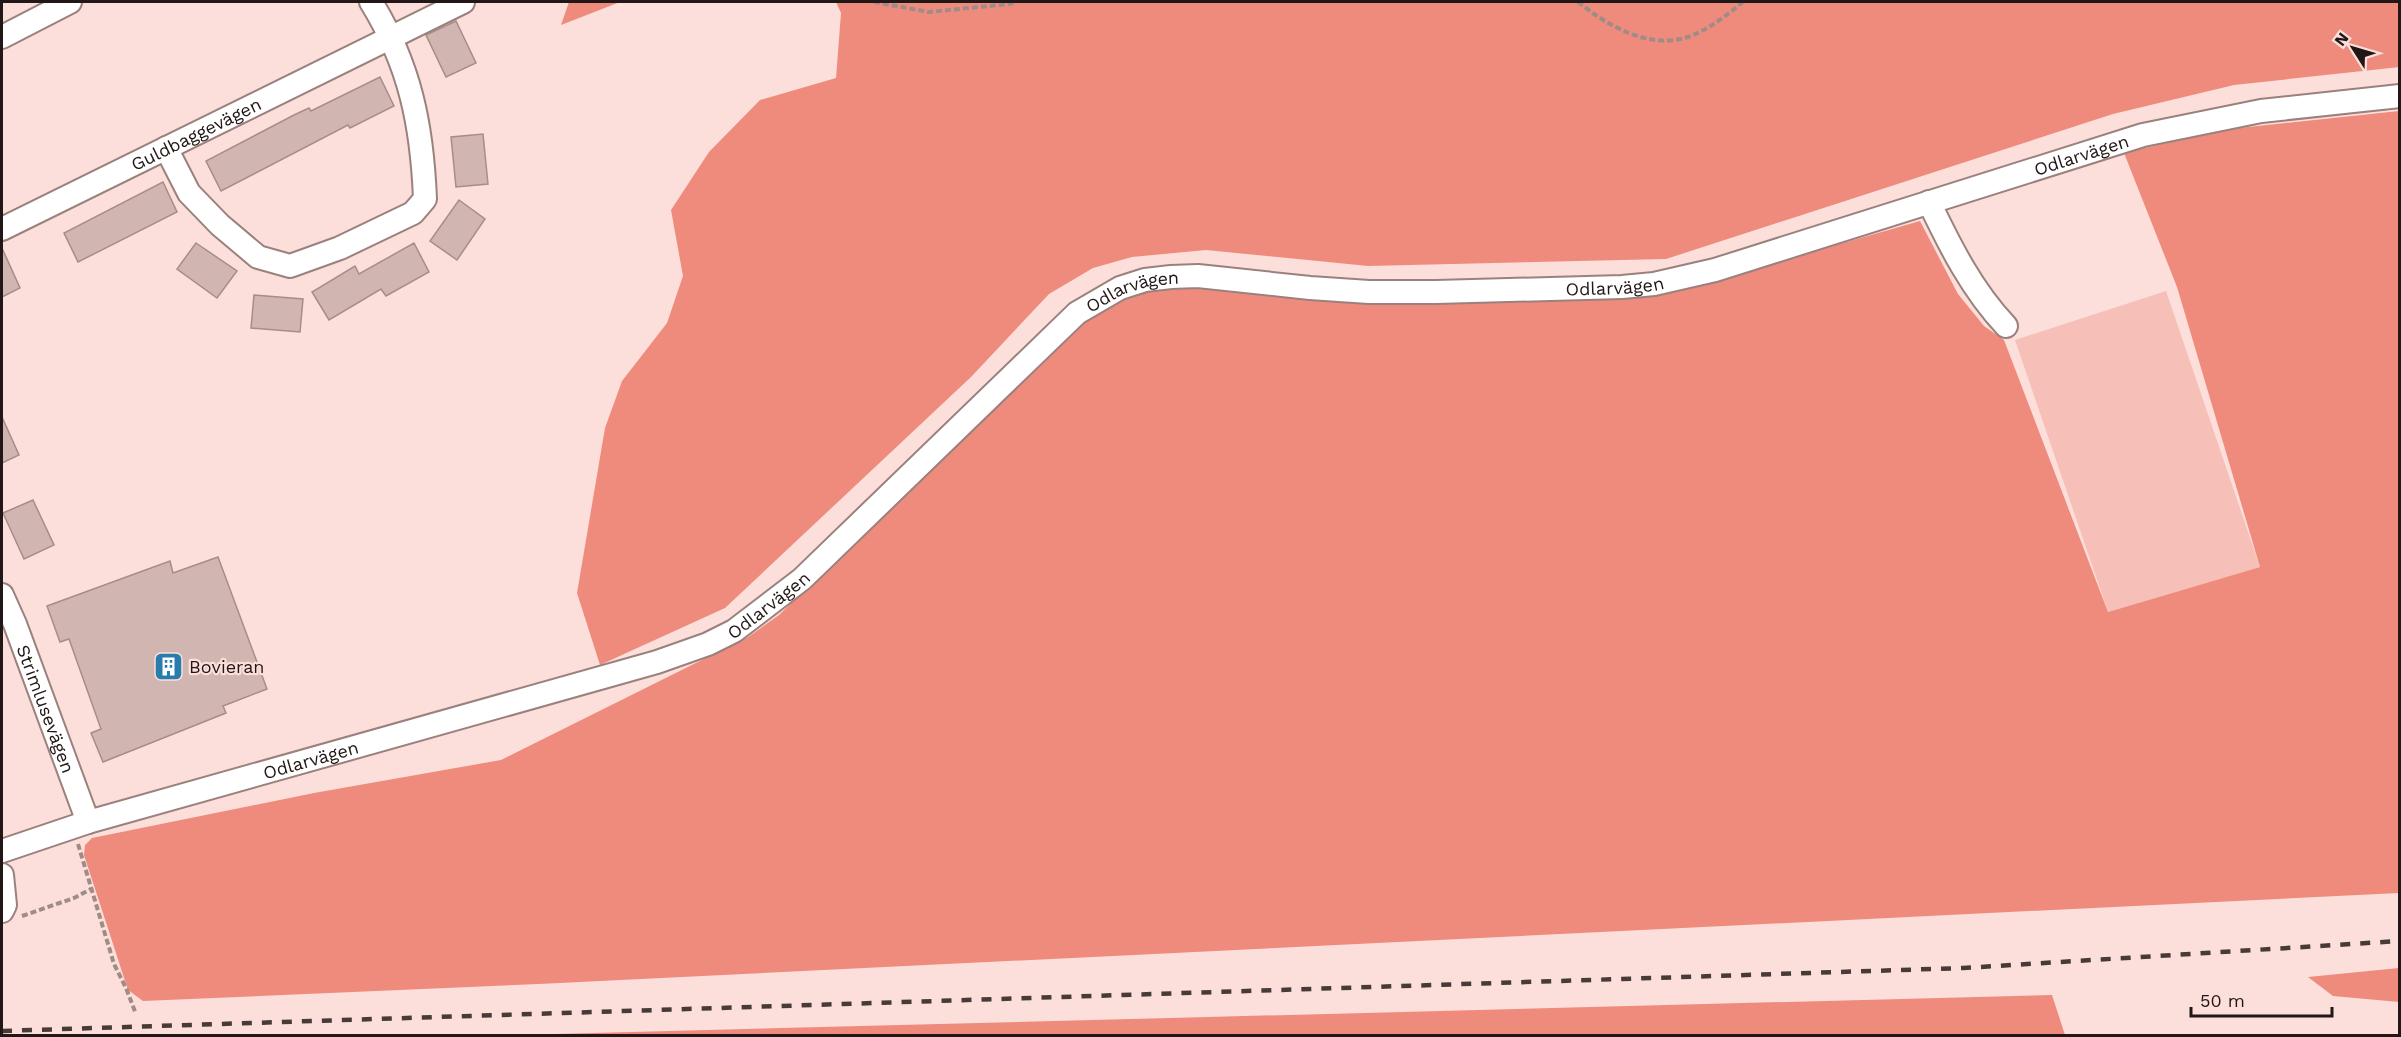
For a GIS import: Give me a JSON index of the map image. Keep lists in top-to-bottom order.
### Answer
{
  "streets": {
    "street": ["Guldbaggevägen", "Odlarvägen", "Strimlusevägen"]
  },
  "crossings": [
    ["Odlarvägen", "Strimlusevägen"]
  ],
  "places": {
    "building": ["Bovieran"]
  },
  "scale_bar": "50 m",
  "north": "top left"
}
